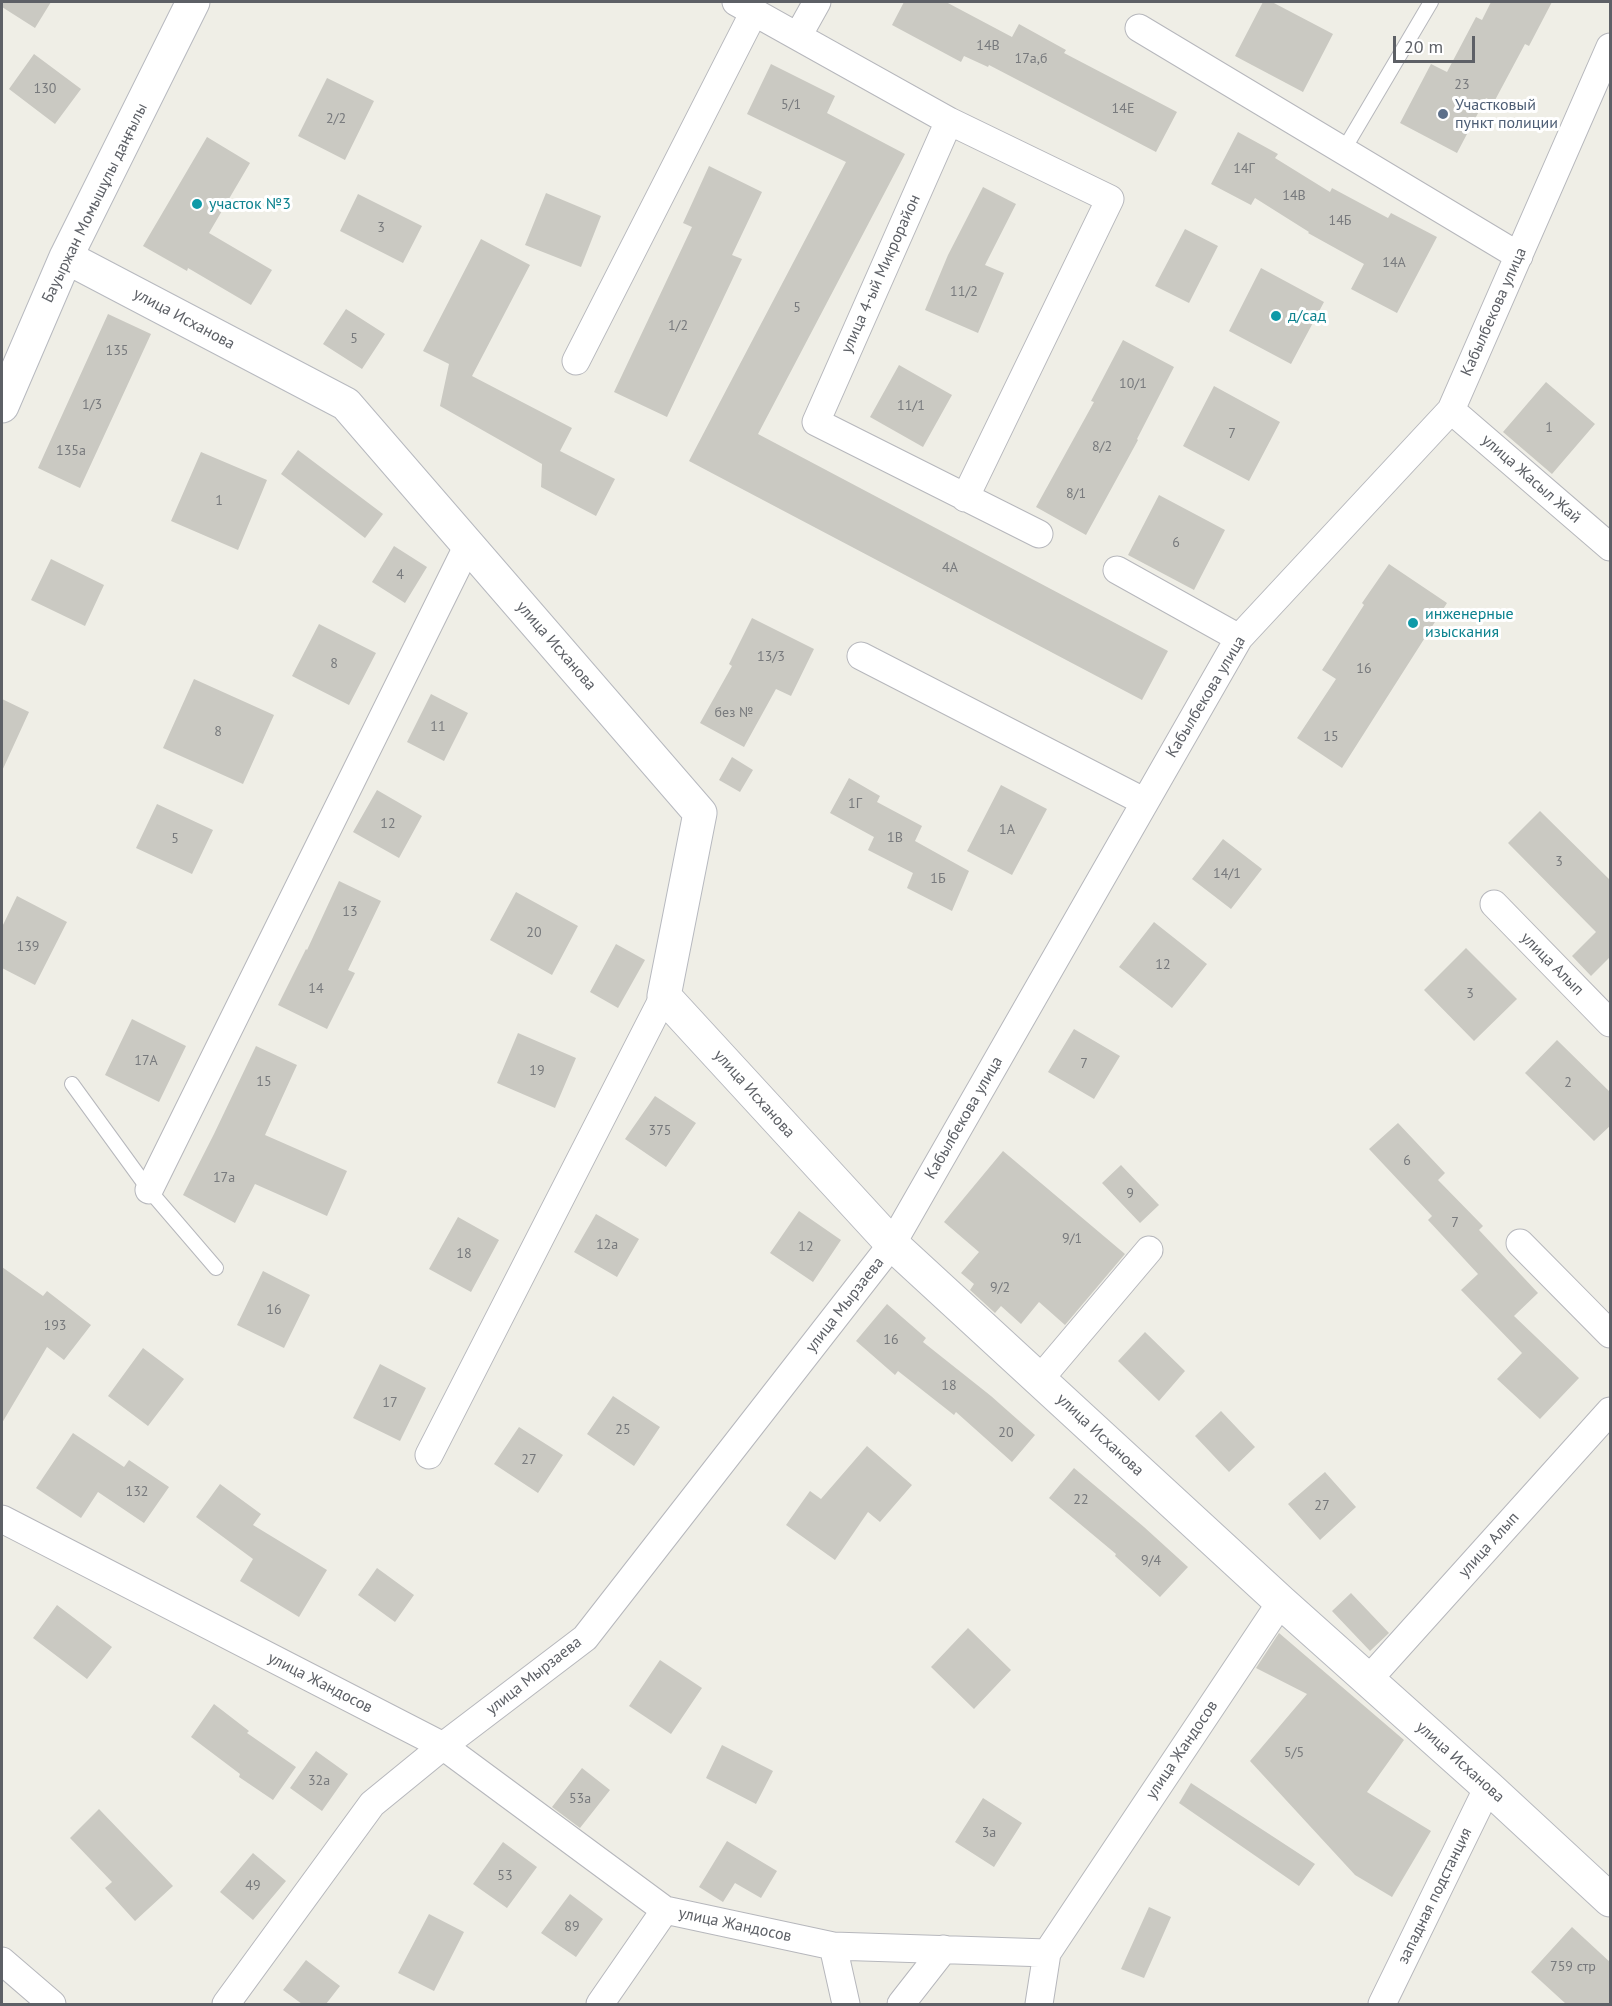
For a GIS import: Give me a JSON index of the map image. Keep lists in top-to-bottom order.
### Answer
{
  "streets": {
    "main road": ["Бауыржан Момышұлы даңғылы", "улица Исханова"],
    "street": [
      "улица 4-ый Микрорайон",
      "Кабылбекова улица",
      "улица Жасыл Жай",
      "улица Алып",
      "улица Мырзаева",
      "улица Жандосов",
      "западная подстанция"
    ]
  },
  "crossings": [
    ["Бауыржан Момышұлы даңғылы", "улица Исханова"],
    ["Кабылбекова улица", "улица Исханова"],
    ["Кабылбекова улица", "улица Жасыл Жай"],
    ["Кабылбекова улица", "улица Мырзаева"],
    ["улица Исханова", "улица Алып"],
    ["улица Исханова", "улица Мырзаева"],
    ["улица Исханова", "улица Жандосов"],
    ["улица Исханова", "западная подстанция"],
    ["улица Мырзаева", "улица Жандосов"]
  ],
  "places": [
    "Участковый пункт полиции",
    "участок №3",
    "д/сад",
    "инженерные изыскания"
  ],
  "house_numbers": [
    "14В",
    "17а,б",
    "23",
    "130",
    "5/1",
    "14Е",
    "2/2",
    "14Г",
    "14В",
    "14Б",
    "3",
    "14А",
    "11/2",
    "5",
    "1/2",
    "5",
    "135",
    "10/1",
    "1/3",
    "11/1",
    "1",
    "7",
    "8/2",
    "135а",
    "8/1",
    "1",
    "6",
    "4А",
    "4",
    "13/3",
    "8",
    "16",
    "без №",
    "11",
    "8",
    "15",
    "1Г",
    "12",
    "1А",
    "1В",
    "5",
    "3",
    "14/1",
    "1Б",
    "13",
    "20",
    "139",
    "12",
    "14",
    "3",
    "17А",
    "7",
    "19",
    "15",
    "2",
    "375",
    "6",
    "17а",
    "9",
    "7",
    "9/1",
    "12а",
    "12",
    "18",
    "9/2",
    "16",
    "193",
    "16",
    "18",
    "17",
    "25",
    "20",
    "27",
    "132",
    "22",
    "27",
    "9/4",
    "5/5",
    "32а",
    "53а",
    "3а",
    "53",
    "49",
    "89",
    "759 стр"
  ],
  "scale_bar": "20 m"
}
